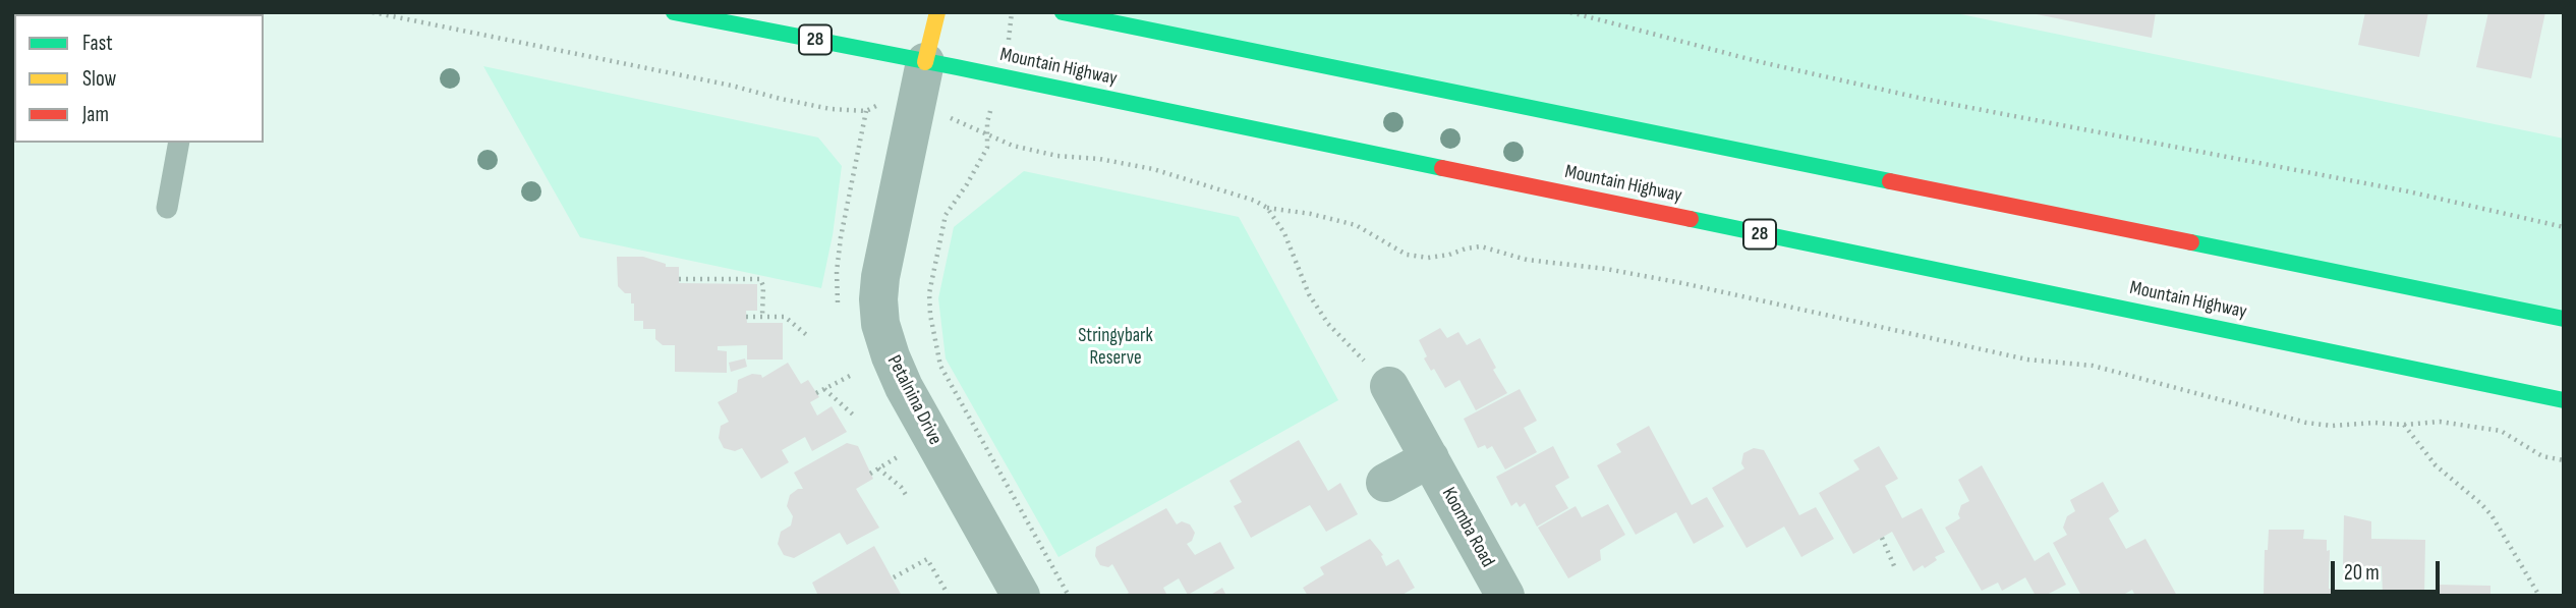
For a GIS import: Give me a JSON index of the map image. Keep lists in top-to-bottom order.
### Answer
{
  "streets": {
    "main road": ["28", "Mountain Highway"],
    "street": ["Petalnina Drive", "Koomba Road"]
  },
  "crossings": [
    ["Mountain Highway", "Petalnina Drive"]
  ],
  "parks": ["Stringybark Reserve"],
  "legend": ["Fast", "Slow", "Jam"],
  "scale_bar": "20 m"
}
